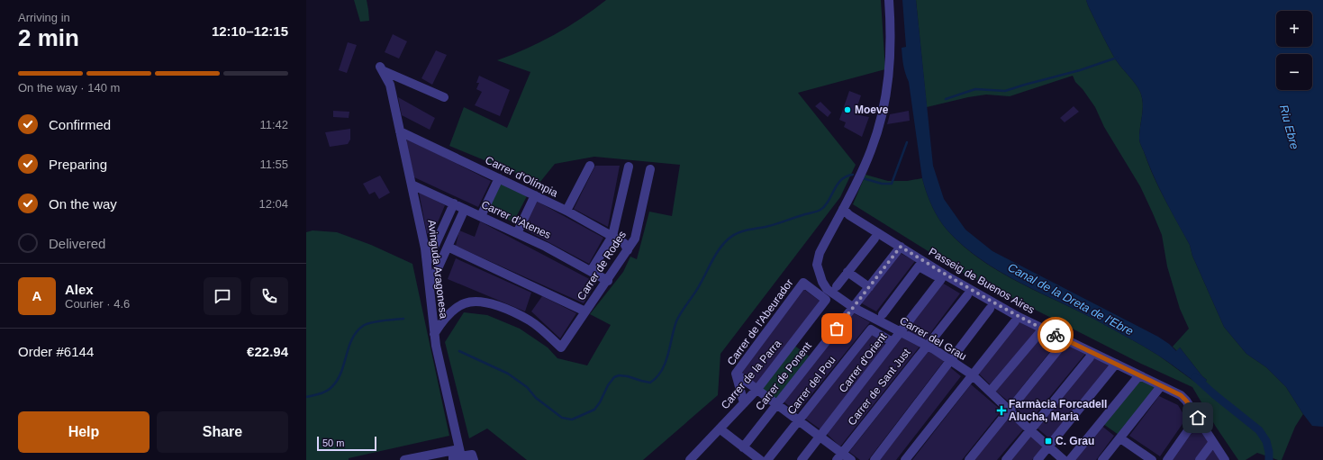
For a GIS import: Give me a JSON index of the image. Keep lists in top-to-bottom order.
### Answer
{
  "streets": {
    "street": [
      "Carrer d'Olímpia",
      "Carrer d'Atenes",
      "Carrer de Rodes",
      "Avinguda Aragonesa",
      "Passeig de Buenos Aires",
      "Carrer de l'Abeurador",
      "Carrer del Grau",
      "Carrer d'Orient",
      "Carrer de la Parra",
      "Carrer de Ponent",
      "Carrer del Pou",
      "Carrer de Sant Just"
    ]
  },
  "crossings": [
    ["Carrer d'Olímpia", "Carrer de Rodes"],
    ["Carrer d'Olímpia", "Avinguda Aragonesa"],
    ["Carrer d'Atenes", "Carrer de Rodes"],
    ["Carrer d'Atenes", "Avinguda Aragonesa"],
    ["Carrer de Rodes", "Avinguda Aragonesa"],
    ["Passeig de Buenos Aires", "Carrer del Grau"],
    ["Passeig de Buenos Aires", "Carrer d'Orient"],
    ["Passeig de Buenos Aires", "Carrer de Ponent"],
    ["Carrer de l'Abeurador", "Carrer de la Parra"],
    ["Carrer del Grau", "Carrer d'Orient"],
    ["Carrer del Grau", "Carrer de Ponent"],
    ["Carrer del Grau", "Carrer de Sant Just"],
    ["Carrer d'Orient", "Carrer del Pou"]
  ],
  "water": ["Riu Ebre", "Canal de la Dreta de l'Ebre"],
  "places": {
    "other": ["Moeve"],
    "health": ["Farmàcia Forcadell Alucha, Maria"],
    "transit": ["C. Grau"]
  },
  "scale_bar": "50 m",
  "page": {
    "heading": ["2 min", "Arriving in", "12:10–12:15"],
    "panel": [
      "Alex",
      "Courier · 4.6",
      "Order #6144",
      "€22.94"
    ],
    "map_buttons": ["+", "−"],
    "bar": "On the way · 140 m",
    "list": [
      ["Confirmed", "11:42"],
      ["Preparing", "11:55"],
      ["On the way", "12:04"],
      "Delivered"
    ],
    "round": "A",
    "buttons": ["Help", "Share"],
    "scale": "50 m"
  }
}
